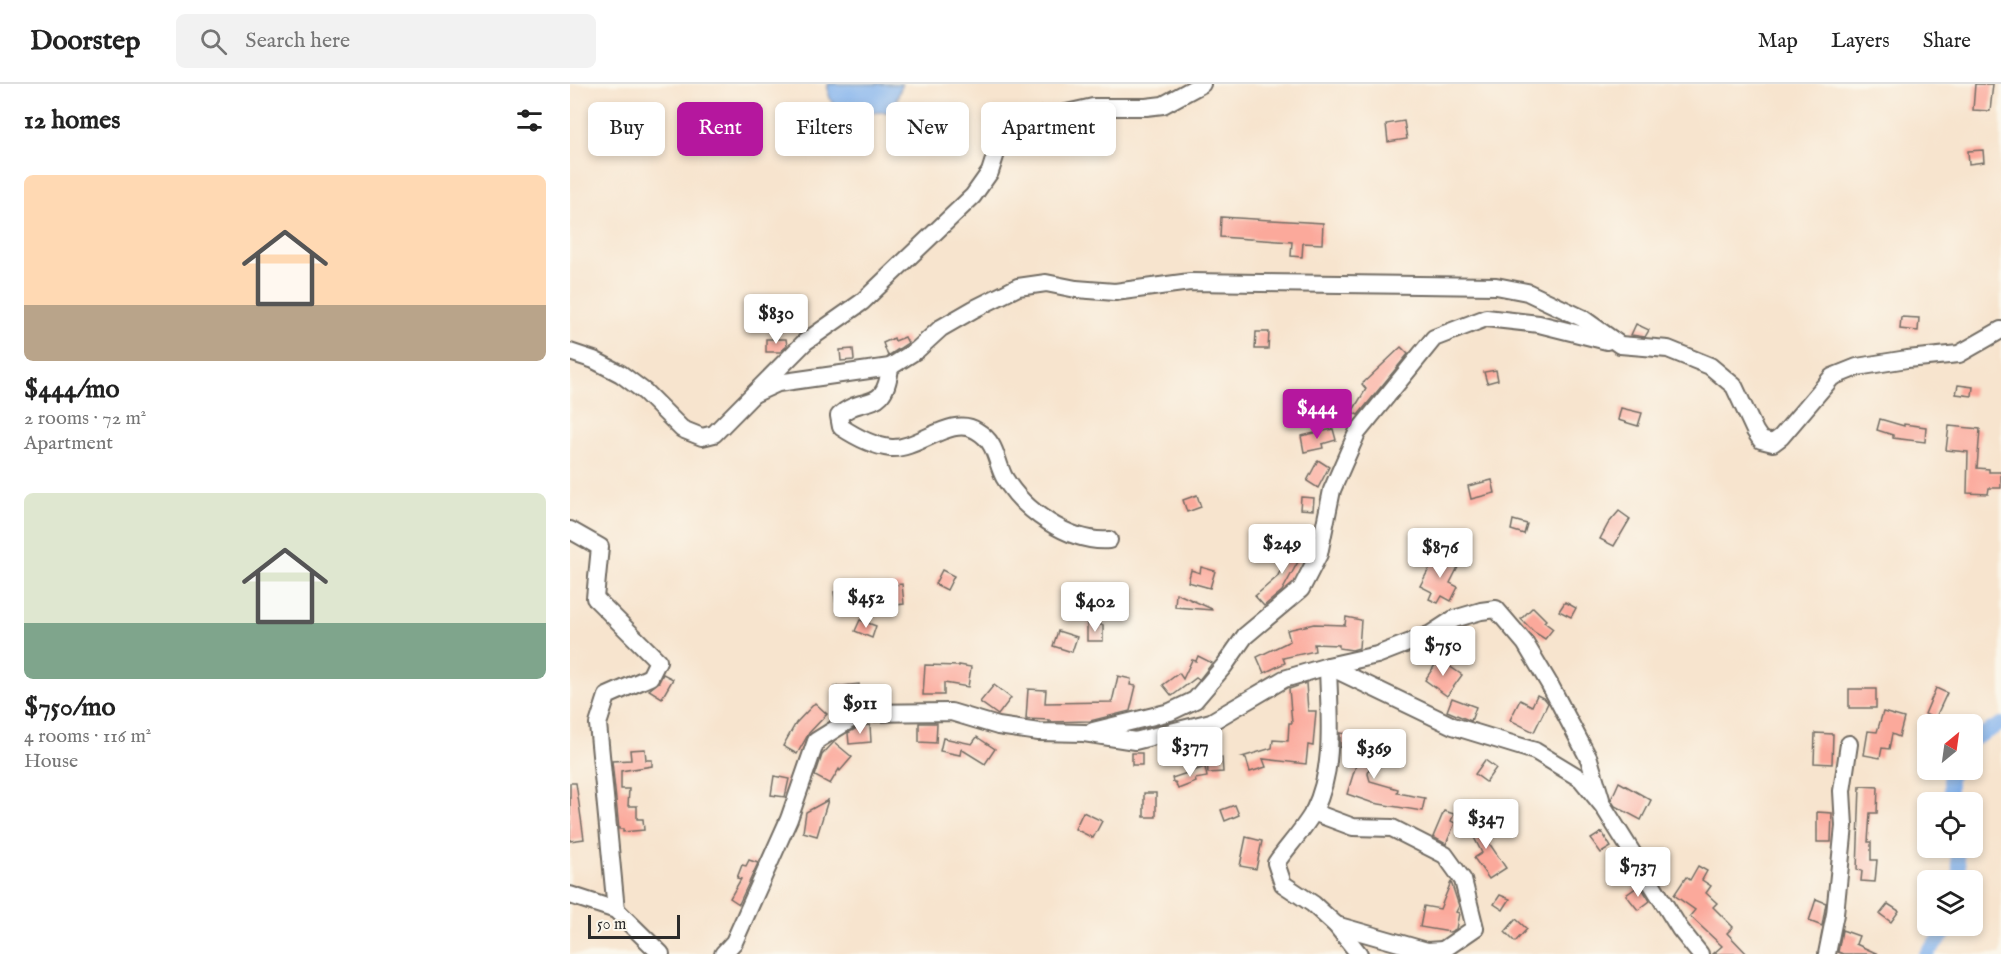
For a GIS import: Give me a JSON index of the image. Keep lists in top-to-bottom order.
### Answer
{
  "scale_bar": "50 m",
  "north": "top right",
  "page": {
    "header": "Doorstep",
    "search": "Search here",
    "nav": ["Map", "Layers", "Share"],
    "heading": "12 homes",
    "chip": [
      "Buy",
      "Rent",
      "Filters",
      "New",
      "Apartment"
    ],
    "list": [
      {
        "name": "$444/mo",
        "note": "2 rooms · 72 m² · Apartment"
      },
      {
        "name": "$750/mo",
        "note": "4 rooms · 116 m² · House"
      }
    ],
    "price": [
      "$830",
      "$444",
      "$249",
      "$876",
      "$452",
      "$402",
      "$750",
      "$911",
      "$377",
      "$369",
      "$347",
      "$737"
    ],
    "scale": "50 m"
  }
}
